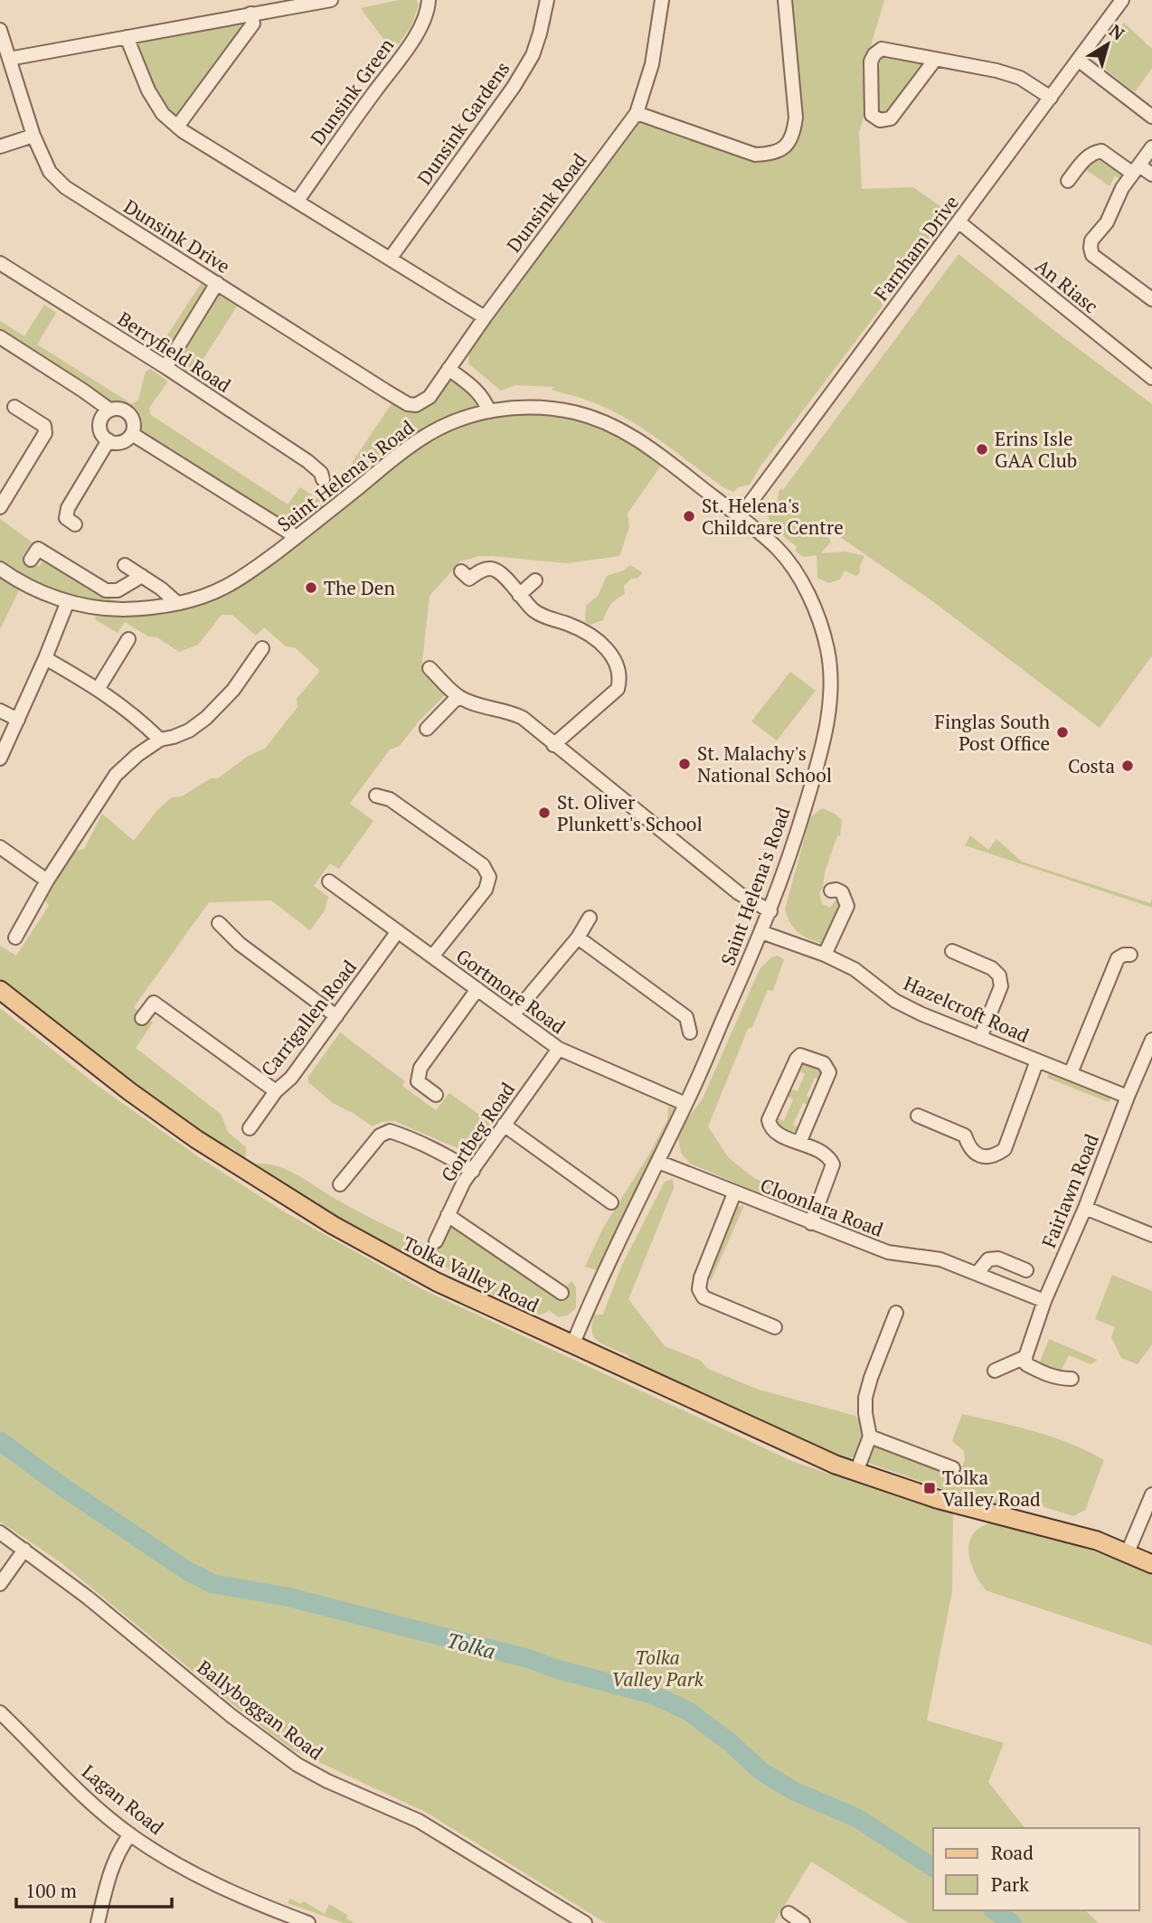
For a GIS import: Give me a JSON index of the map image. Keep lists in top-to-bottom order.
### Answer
{
  "streets": {
    "main road": ["Tolka Valley Road"],
    "street": [
      "Dunsink Green",
      "Dunsink Gardens",
      "Dunsink Road",
      "Dunsink Drive",
      "Farnham Drive",
      "An Riasc",
      "Berryfield Road",
      "Saint Helena's Road",
      "Gortmore Road",
      "Hazelcroft Road",
      "Carrigallen Road",
      "Gortbeg Road",
      "Fairlawn Road",
      "Cloonlara Road",
      "Ballyboggan Road",
      "Lagan Road"
    ]
  },
  "crossings": [
    ["Dunsink Road", "Dunsink Drive"],
    ["Farnham Drive", "An Riasc"],
    ["Farnham Drive", "Saint Helena's Road"],
    ["Saint Helena's Road", "Gortmore Road"],
    ["Saint Helena's Road", "Hazelcroft Road"],
    ["Saint Helena's Road", "Cloonlara Road"],
    ["Saint Helena's Road", "Tolka Valley Road"],
    ["Gortmore Road", "Carrigallen Road"],
    ["Gortmore Road", "Gortbeg Road"],
    ["Hazelcroft Road", "Fairlawn Road"],
    ["Fairlawn Road", "Cloonlara Road"]
  ],
  "water": ["Tolka"],
  "parks": ["Tolka Valley Park"],
  "places": {
    "other": [
      "Erins Isle GAA Club",
      "St. Helena's Childcare Centre",
      "The Den",
      "Finglas South Post Office",
      "St. Malachy's National School",
      "Costa",
      "St. Oliver Plunkett's School"
    ],
    "transit": ["Tolka Valley Road"]
  },
  "legend": ["Road", "Park"],
  "scale_bar": "100 m",
  "north": "top right"
}
